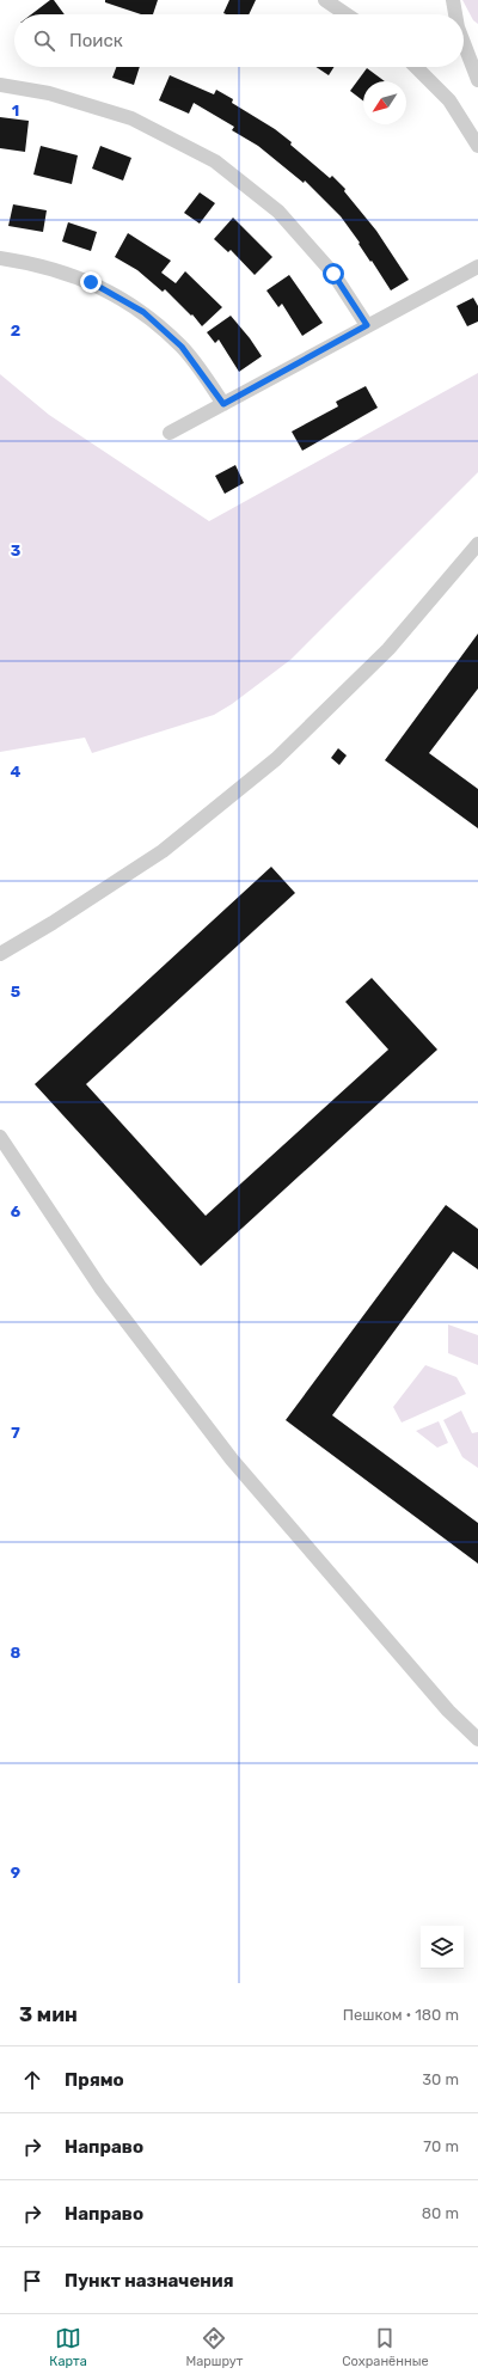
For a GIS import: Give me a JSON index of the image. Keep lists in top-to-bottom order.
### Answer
{
  "north": "bottom left",
  "page": {
    "search": "Поиск",
    "heading": ["3 мин", "Пешком · 180 m"],
    "list": [
      ["Прямо", "30 m"],
      ["Направо", "70 m"],
      ["Направо", "80 m"],
      "Пункт назначения"
    ],
    "nav": ["Карта", "Маршрут", "Сохранённые"]
  },
  "grid": {
    "rows": [
      "1",
      "2",
      "3",
      "4",
      "5",
      "6",
      "7",
      "8",
      "9"
    ]
  }
}
